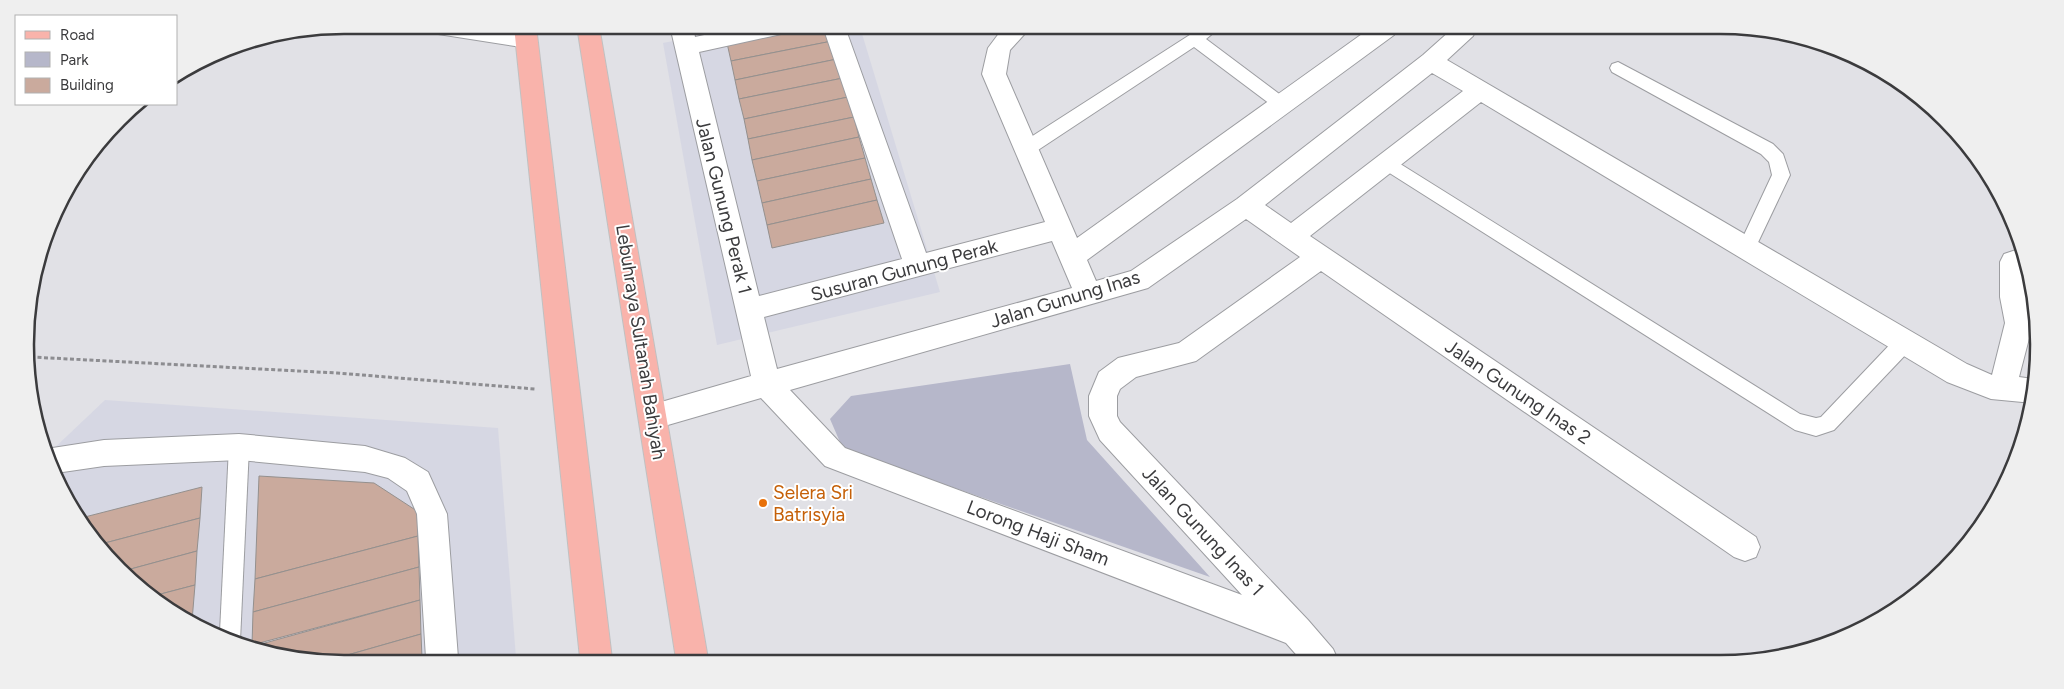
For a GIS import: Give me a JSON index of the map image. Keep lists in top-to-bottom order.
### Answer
{
  "streets": {
    "main road": ["Lebuhraya Sultanah Bahiyah"],
    "street": [
      "Jalan Gunung Perak 1",
      "Susuran Gunung Perak",
      "Jalan Gunung Inas",
      "Jalan Gunung Inas 2",
      "Jalan Gunung Inas 1",
      "Lorong Haji Sham"
    ]
  },
  "crossings": [
    ["Jalan Gunung Perak 1", "Susuran Gunung Perak"],
    ["Jalan Gunung Perak 1", "Jalan Gunung Inas"],
    ["Jalan Gunung Perak 1", "Lorong Haji Sham"],
    ["Jalan Gunung Inas", "Lebuhraya Sultanah Bahiyah"],
    ["Jalan Gunung Inas", "Jalan Gunung Inas 2"],
    ["Jalan Gunung Inas", "Lorong Haji Sham"],
    ["Jalan Gunung Inas 2", "Jalan Gunung Inas 1"],
    ["Jalan Gunung Inas 1", "Lorong Haji Sham"]
  ],
  "places": ["Selera Sri Batrisyia"],
  "legend": ["Road", "Park", "Building"]
}
